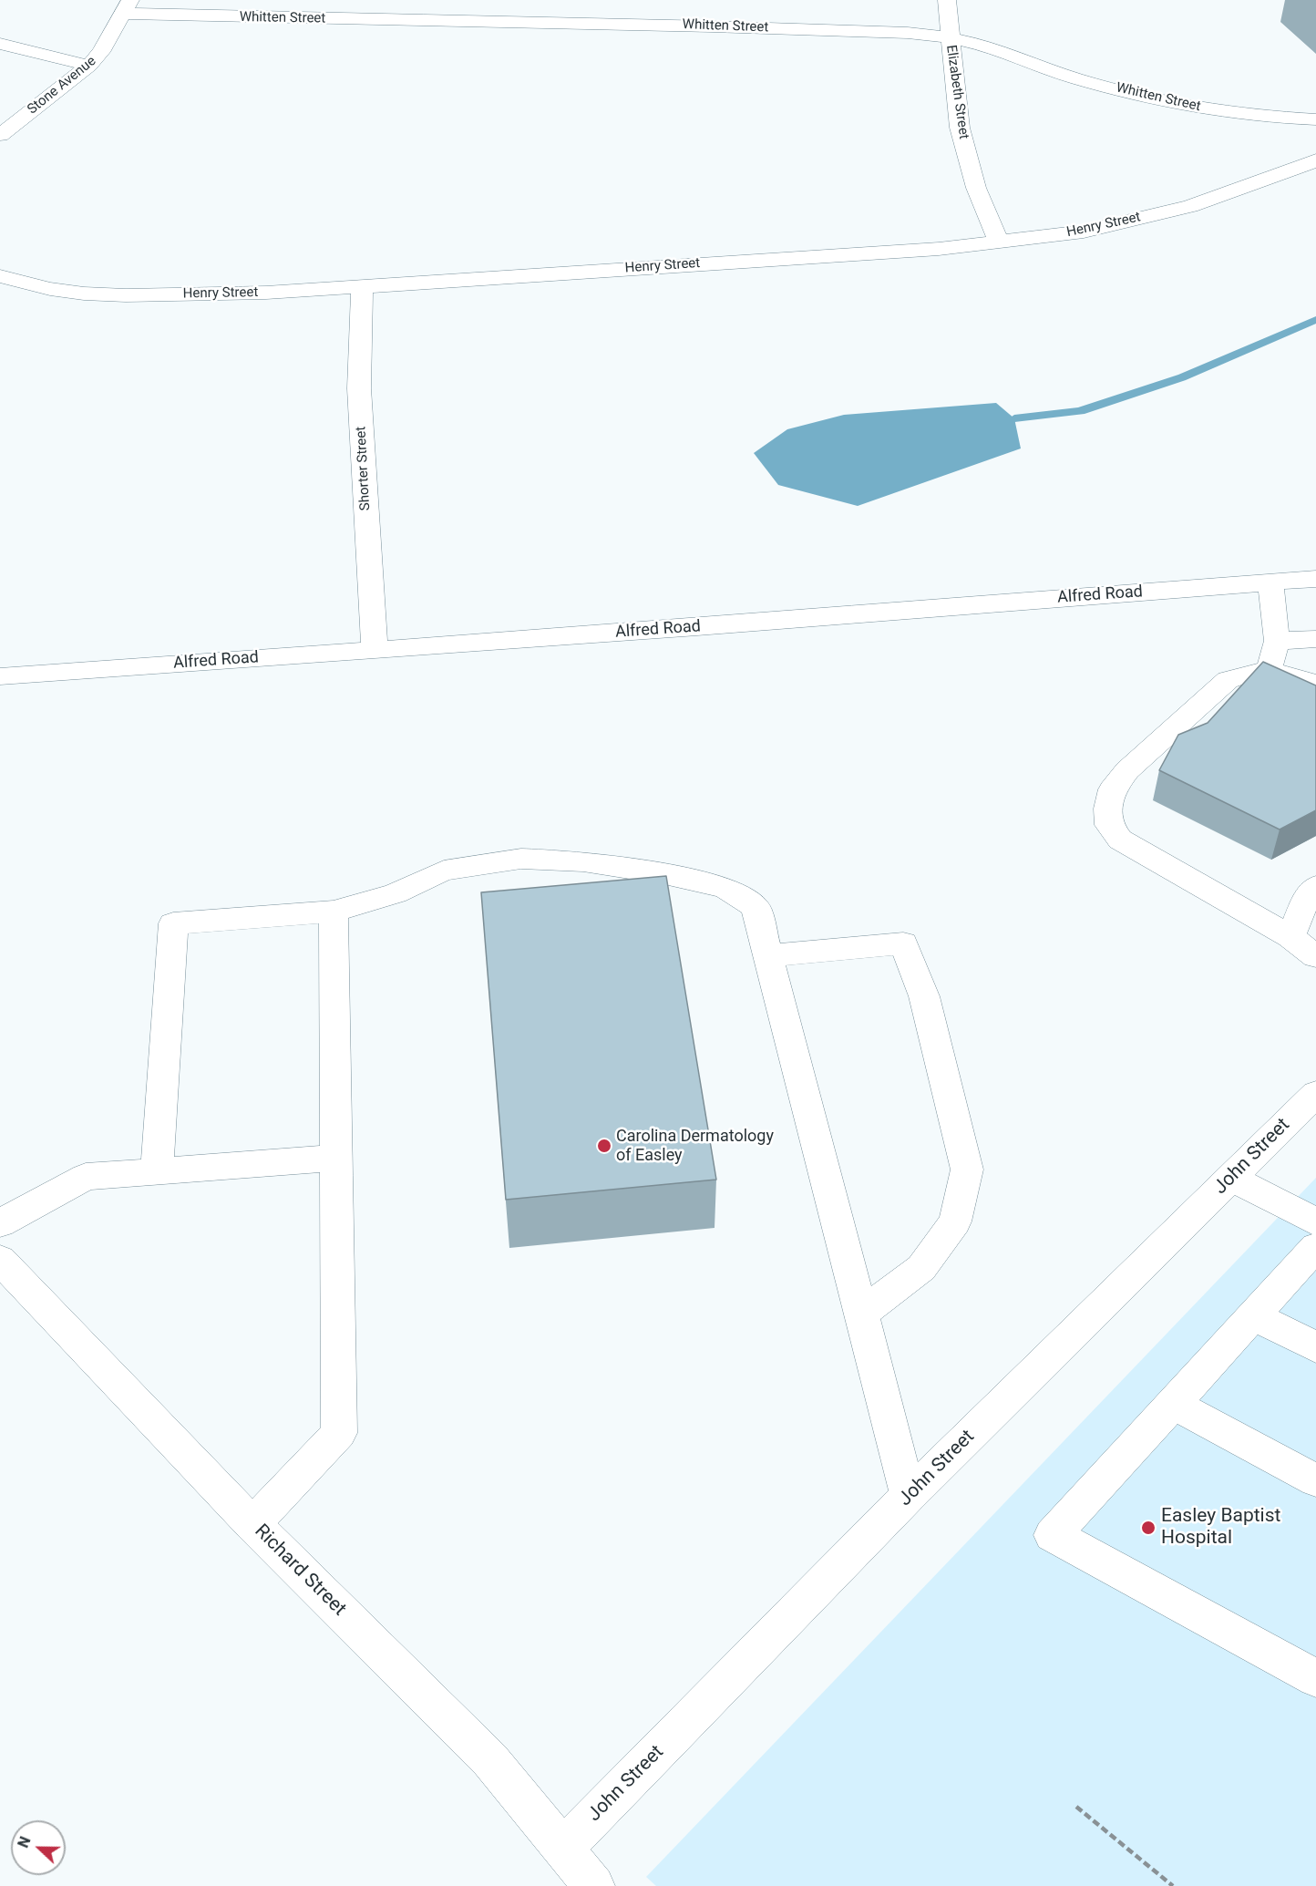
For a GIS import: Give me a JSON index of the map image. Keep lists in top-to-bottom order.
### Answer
{
  "streets": {
    "street": [
      "Whitten Street",
      "Stone Avenue",
      "Elizabeth Street",
      "Henry Street",
      "Shorter Street",
      "Alfred Road",
      "John Street",
      "Richard Street"
    ]
  },
  "crossings": [
    ["Whitten Street", "Stone Avenue"],
    ["Whitten Street", "Elizabeth Street"],
    ["Elizabeth Street", "Henry Street"],
    ["Henry Street", "Shorter Street"],
    ["Shorter Street", "Alfred Road"],
    ["John Street", "Richard Street"]
  ],
  "places": ["Carolina Dermatology of Easley", "Easley Baptist Hospital"],
  "north": "left"
}
